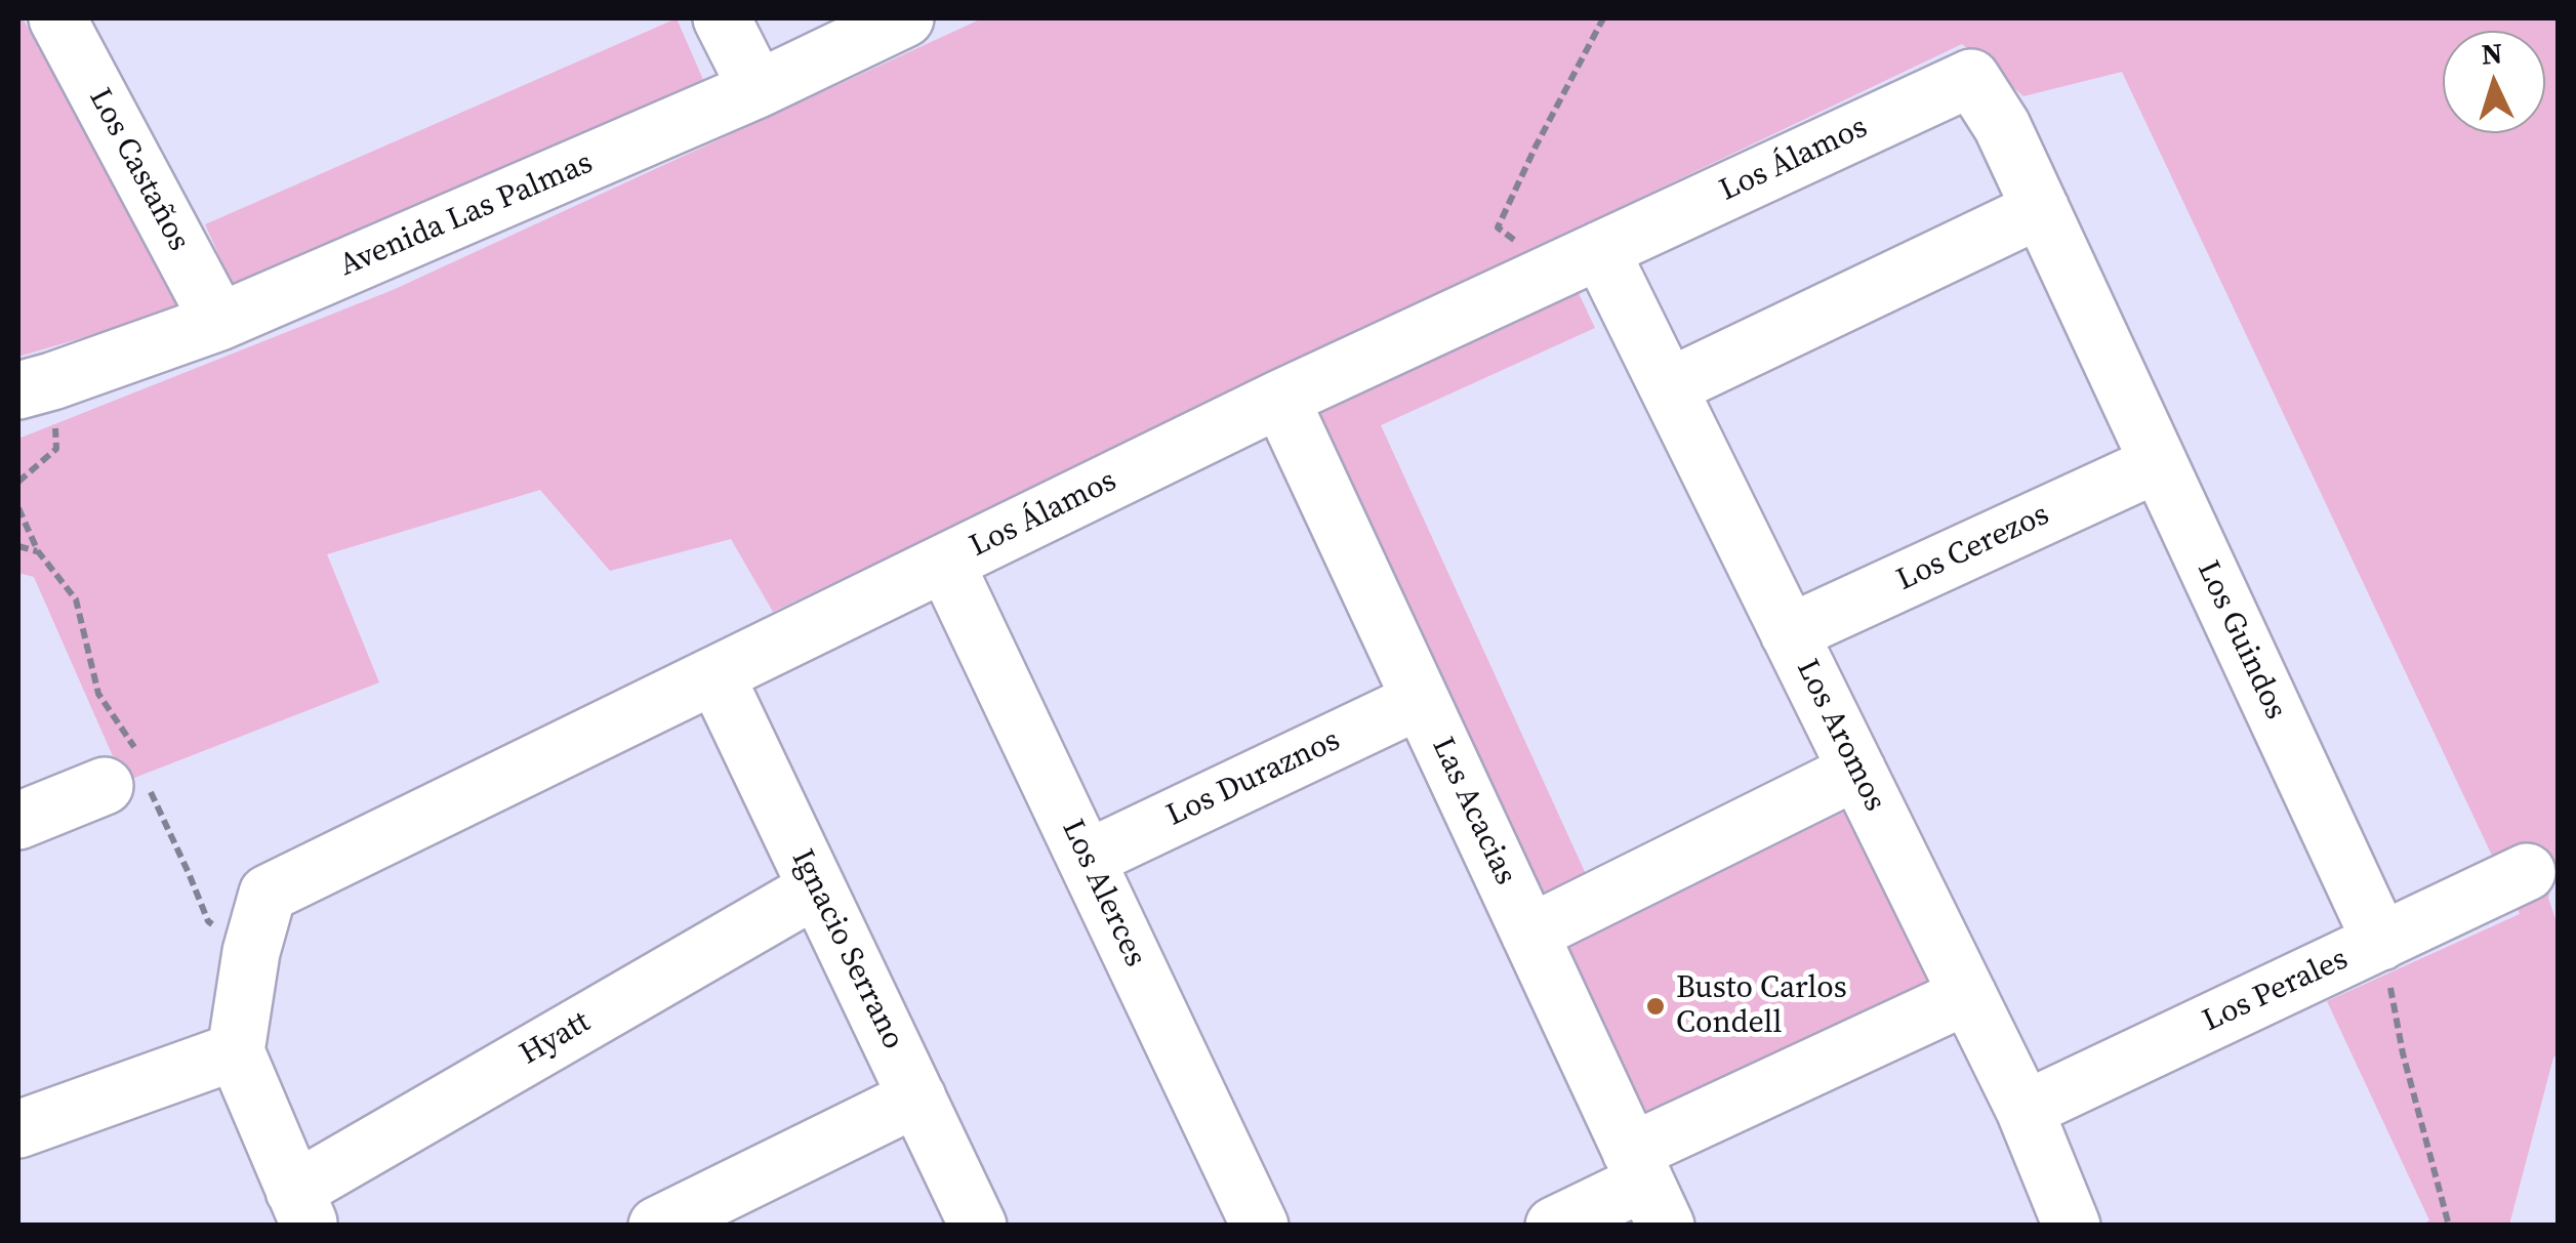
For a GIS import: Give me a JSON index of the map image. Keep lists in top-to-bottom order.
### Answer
{
  "streets": {
    "street": [
      "Los Álamos",
      "Los Castaños",
      "Avenida Las Palmas",
      "Los Cerezos",
      "Los Guindos",
      "Los Aromos",
      "Los Duraznos",
      "Las Acacias",
      "Los Alerces",
      "Ignacio Serrano",
      "Los Perales",
      "Hyatt"
    ]
  },
  "crossings": [
    ["Los Álamos", "Los Guindos"],
    ["Los Álamos", "Los Aromos"],
    ["Los Álamos", "Las Acacias"],
    ["Los Álamos", "Los Alerces"],
    ["Los Álamos", "Ignacio Serrano"],
    ["Los Castaños", "Avenida Las Palmas"],
    ["Los Cerezos", "Los Guindos"],
    ["Los Cerezos", "Los Aromos"],
    ["Los Guindos", "Los Perales"],
    ["Los Aromos", "Los Perales"],
    ["Los Duraznos", "Las Acacias"],
    ["Los Duraznos", "Los Alerces"],
    ["Ignacio Serrano", "Hyatt"]
  ],
  "places": ["Busto Carlos Condell"],
  "north": "top"
}
